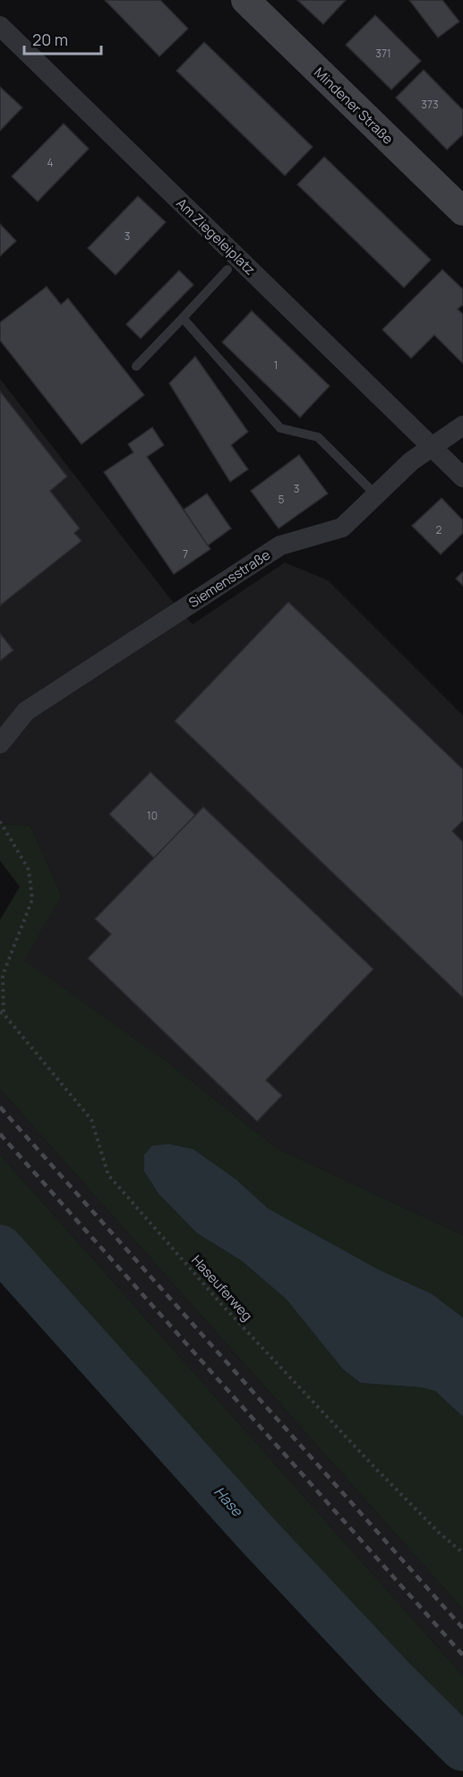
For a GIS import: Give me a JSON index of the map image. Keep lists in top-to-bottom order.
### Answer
{
  "streets": {
    "main road": ["Mindener Straße"],
    "street": ["Am Ziegeleiplatz", "Siemensstraße"],
    "path": ["Haseuferweg"]
  },
  "crossings": [
    ["Am Ziegeleiplatz", "Siemensstraße"]
  ],
  "water": ["Hase"],
  "house_numbers": [
    "371",
    "373",
    "4",
    "3",
    "1",
    "3",
    "5",
    "2",
    "7",
    "10"
  ],
  "scale_bar": "20 m"
}
